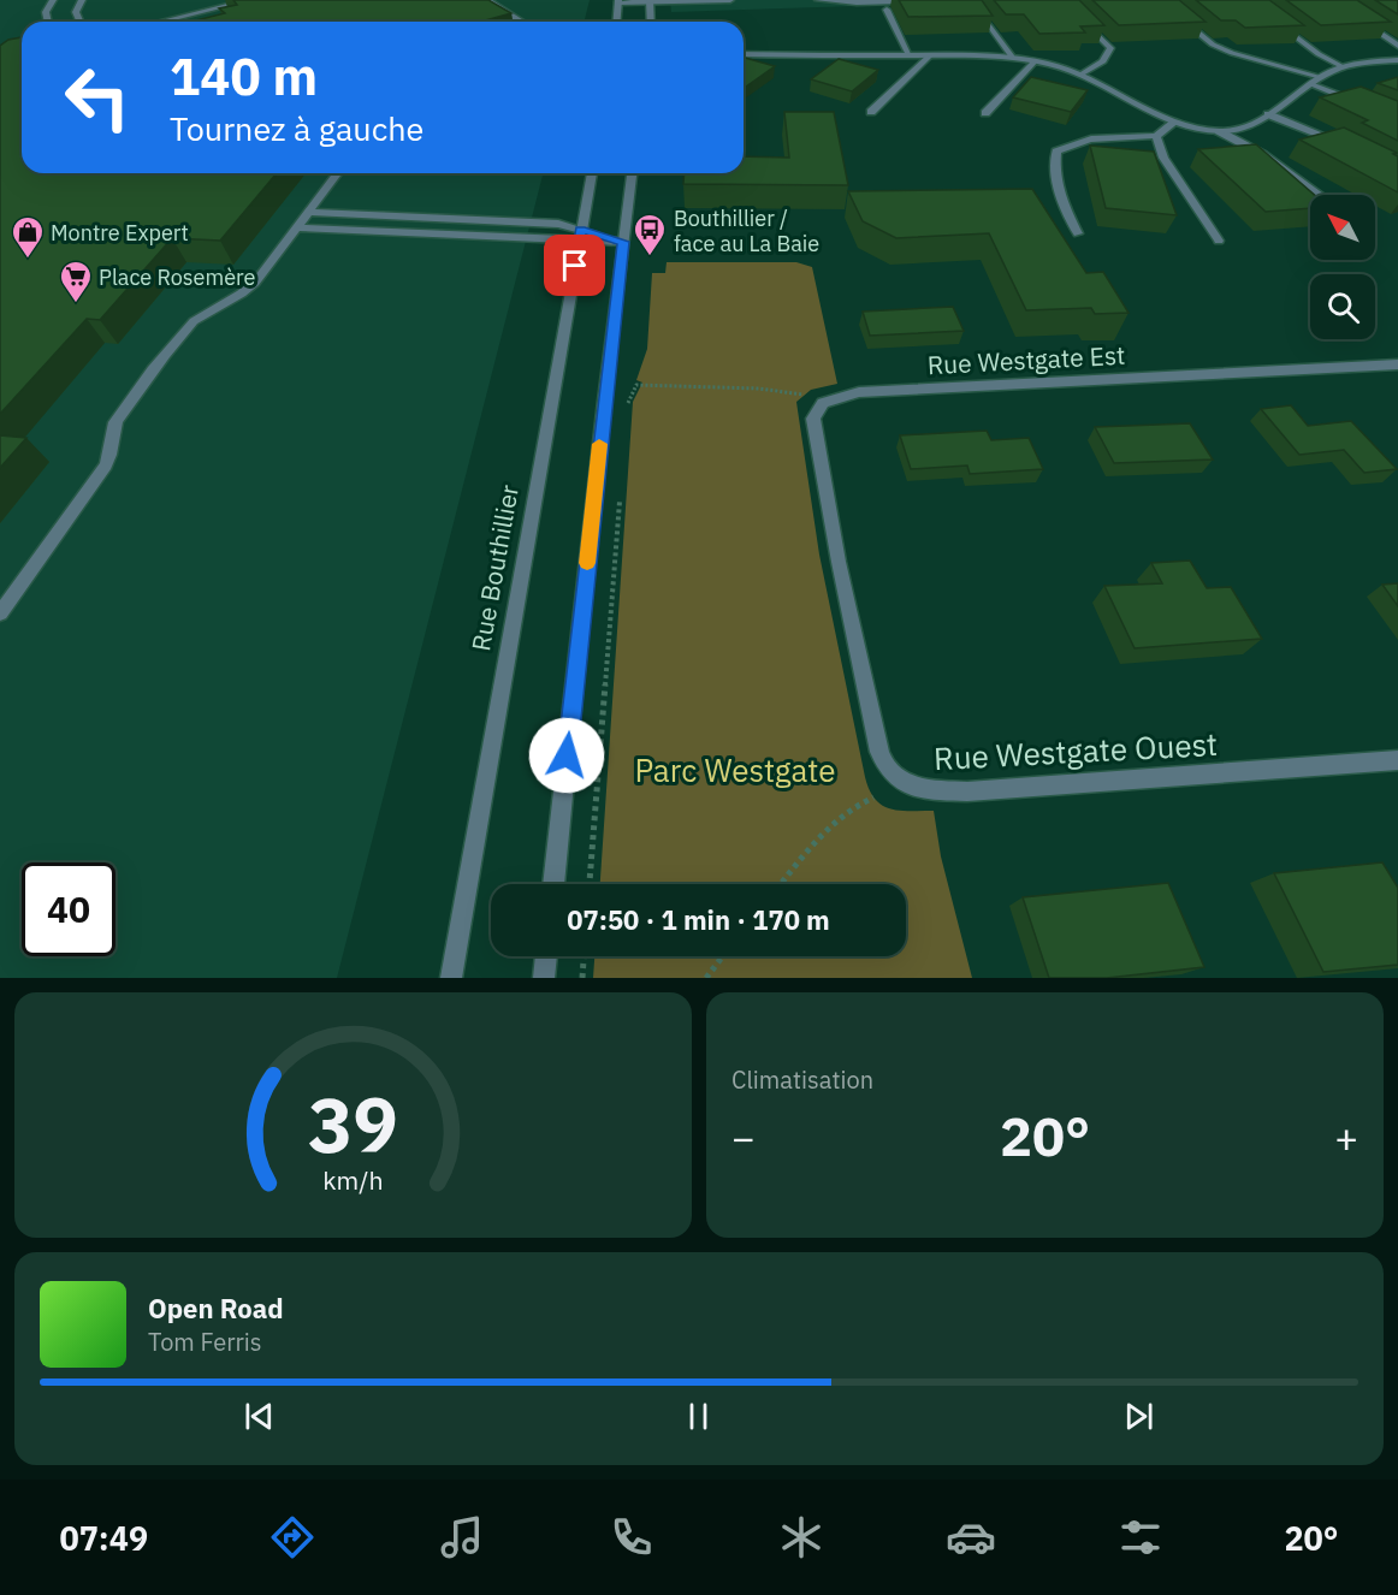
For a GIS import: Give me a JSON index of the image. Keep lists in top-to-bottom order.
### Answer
{
  "streets": {
    "street": ["Rue Westgate Est", "Rue Bouthillier", "Rue Westgate Ouest"]
  },
  "crossings": [
    ["Rue Westgate Est", "Rue Westgate Ouest"]
  ],
  "parks": ["Parc Westgate"],
  "places": {
    "bus stop": ["Bouthillier / face au La Baie"],
    "shop": ["Montre Expert"],
    "supermarket": ["Place Rosemère"]
  },
  "north": "top left",
  "page": {
    "turn": ["140 m", "Tournez à gauche"],
    "limit": "40",
    "trip": "07:50 · 1 min · 170 m",
    "tile": "Climatisation",
    "heat": ["−", "20°", "+"],
    "song": ["Open Road", "Tom Ferris"],
    "tabs": ["07:49", "20°"],
    "gauge": ["39", "km/h"]
  }
}
